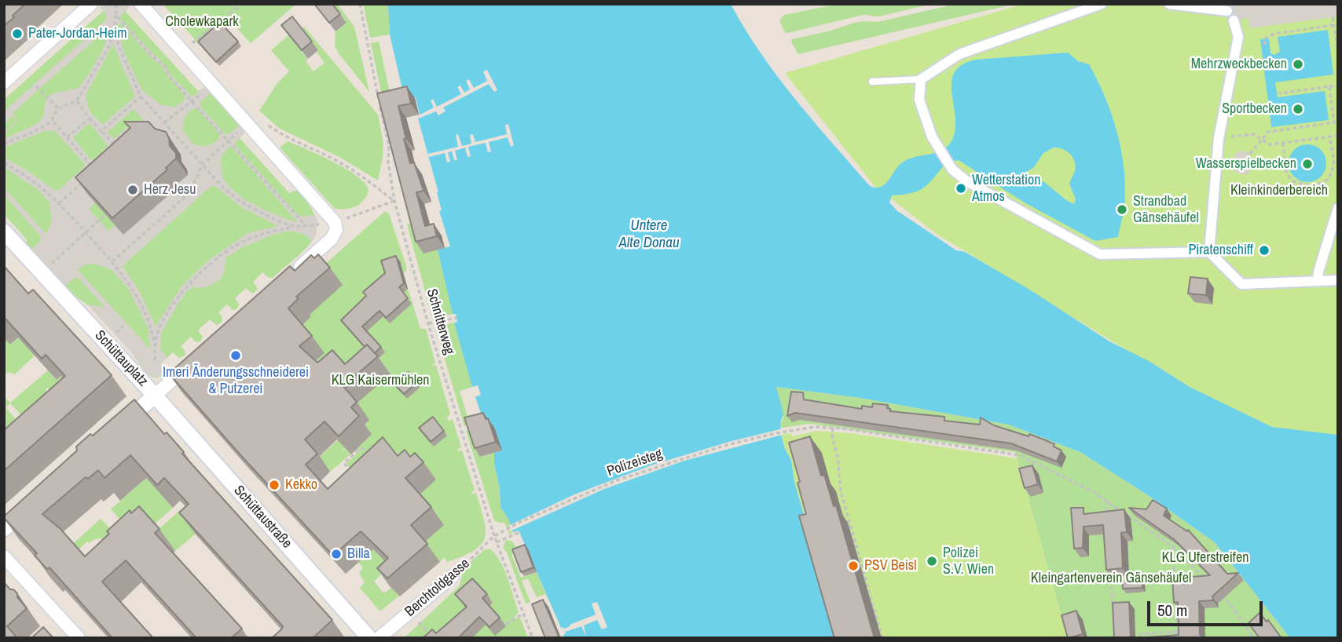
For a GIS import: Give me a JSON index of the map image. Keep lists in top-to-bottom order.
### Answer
{
  "streets": {
    "street": ["Schüttauplatz", "Schüttaustraße", "Berchtoldgasse"],
    "path": ["Schnitterweg", "Polizeisteg"]
  },
  "crossings": [
    ["Schnitterweg", "Polizeisteg"],
    ["Schnitterweg", "Berchtoldgasse"],
    ["Schüttauplatz", "Schüttaustraße"],
    ["Polizeisteg", "Berchtoldgasse"]
  ],
  "water": ["Untere Alte Donau"],
  "parks": [
    "Cholewkapark",
    "Kleinkinderbereich",
    "KLG Kaisermühlen",
    "KLG Uferstreifen",
    "Kleingartenverein Gänsehäufel"
  ],
  "places": [
    "Pater-Jordan-Heim",
    "Mehrzweckbecken",
    "Sportbecken",
    "Wasserspielbecken",
    "Wetterstation Atmos",
    "Herz Jesu",
    "Strandbad Gänsehäufel",
    "Piratenschiff",
    "Imeri Änderungsschneiderei & Putzerei",
    "Kekko",
    "Billa",
    "Polizei S.V. Wien",
    "PSV Beisl"
  ],
  "scale_bar": "50 m"
}
